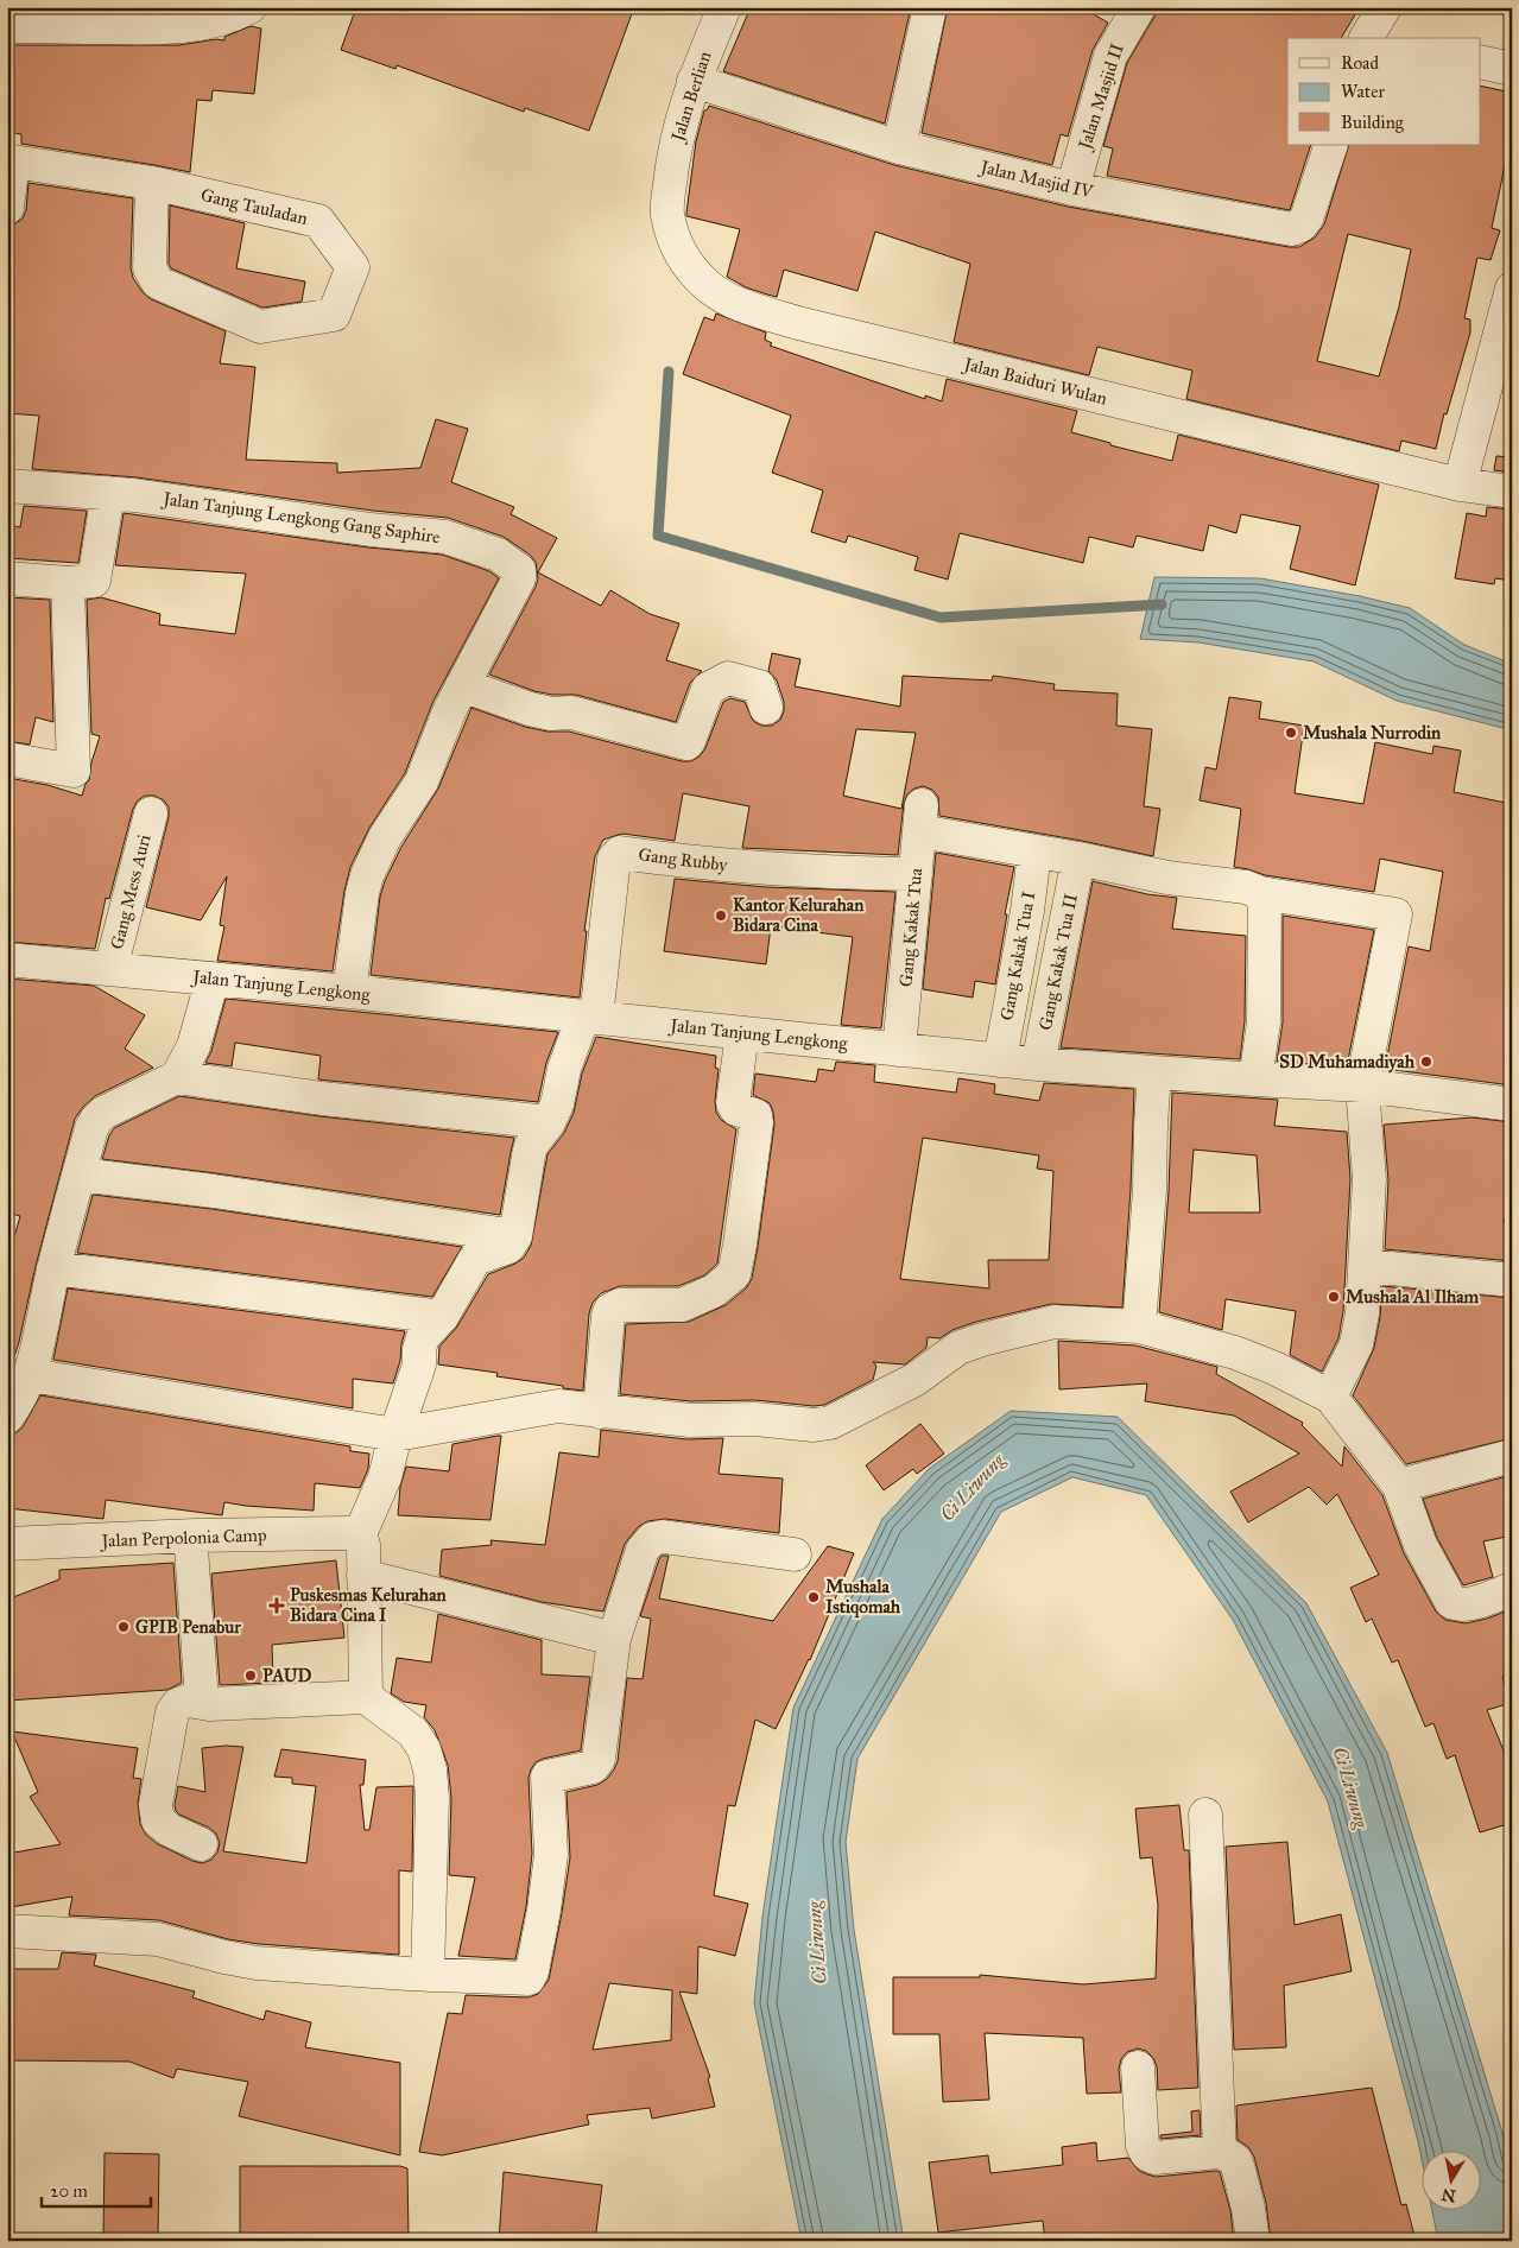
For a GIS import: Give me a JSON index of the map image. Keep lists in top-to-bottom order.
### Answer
{
  "streets": {
    "street": [
      "Jalan Berlian",
      "Jalan Masjid II",
      "Jalan Masjid IV",
      "Gang Tauladan",
      "Jalan Baiduri Wulan",
      "Jalan Tanjung Lengkong Gang Saphire",
      "Gang Rubby",
      "Gang Mess Auri",
      "Gang Kakak Tua",
      "Gang Kakak Tua I",
      "Gang Kakak Tua II",
      "Jalan Tanjung Lengkong",
      "Jalan Perpolonia Camp"
    ]
  },
  "crossings": [
    ["Jalan Berlian", "Jalan Masjid IV"],
    ["Jalan Berlian", "Jalan Baiduri Wulan"],
    ["Jalan Masjid II", "Jalan Masjid IV"],
    ["Jalan Tanjung Lengkong Gang Saphire", "Jalan Tanjung Lengkong"],
    ["Gang Rubby", "Gang Kakak Tua"],
    ["Gang Rubby", "Jalan Tanjung Lengkong"],
    ["Gang Mess Auri", "Jalan Tanjung Lengkong"],
    ["Gang Kakak Tua", "Gang Kakak Tua I"],
    ["Gang Kakak Tua", "Jalan Tanjung Lengkong"],
    ["Gang Kakak Tua I", "Jalan Tanjung Lengkong"],
    ["Gang Kakak Tua II", "Jalan Tanjung Lengkong"]
  ],
  "water": ["Ci Liwung"],
  "places": {
    "other": [
      "Mushala Nurrodin",
      "Kantor Kelurahan Bidara Cina",
      "SD Muhamadiyah",
      "Mushala Al Ilham",
      "Mushala Istiqomah",
      "GPIB Penabur",
      "PAUD"
    ],
    "health": ["Puskesmas Kelurahan Bidara Cina I"]
  },
  "legend": ["Road", "Water", "Building"],
  "scale_bar": "20 m",
  "north": "bottom"
}
